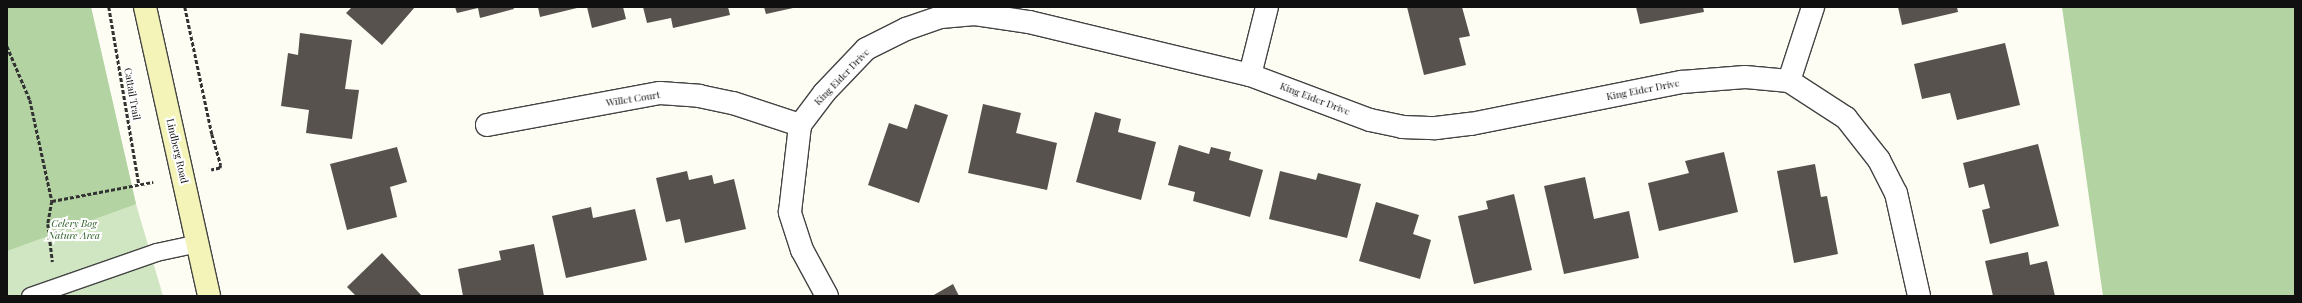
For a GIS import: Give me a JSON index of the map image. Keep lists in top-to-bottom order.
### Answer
{
  "streets": {
    "main road": ["Lindberg Road"],
    "street": ["King Eider Drive", "Willet Court"],
    "path": ["Cattail Trail"]
  },
  "crossings": [
    ["King Eider Drive", "Willet Court"]
  ],
  "parks": ["Celery Bog Nature Area"]
}
